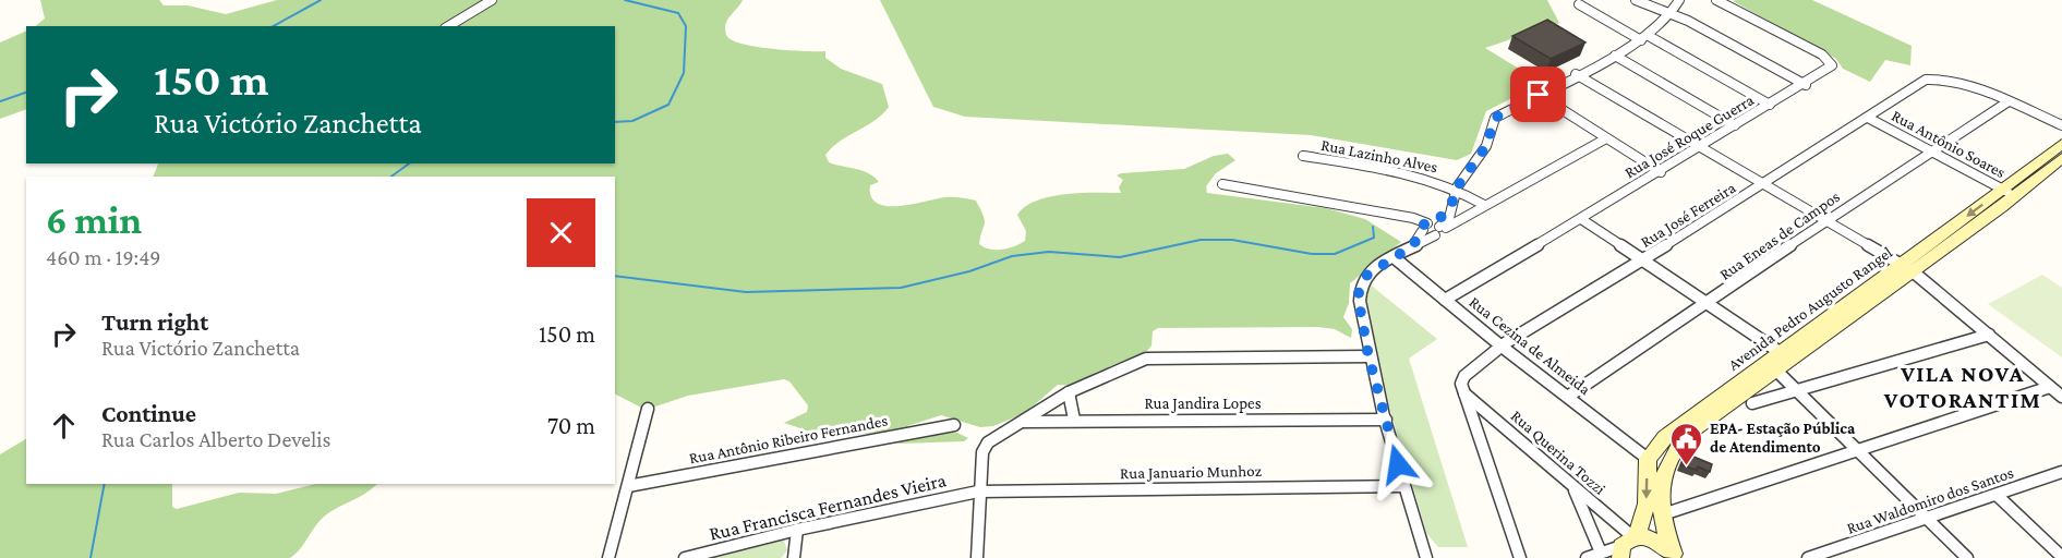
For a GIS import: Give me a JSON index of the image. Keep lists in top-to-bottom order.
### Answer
{
  "streets": {
    "street": [
      "Rua José Roque Guerra",
      "Rua Antônio Soares",
      "Rua Lazinho Alves",
      "Rua José Ferreira",
      "Rua Eneas de Campos",
      "Avenida Pedro Augusto Rangel",
      "Rua Cezina de Almeida",
      "Rua Jandira Lopes",
      "Rua Antônio Ribeiro Fernandes",
      "Rua Querina Tozzi",
      "Rua Januario Munhoz",
      "Rua Waldomiro dos Santos",
      "Rua Francisca Fernandes Vieira"
    ]
  },
  "crossings": [
    ["Rua José Roque Guerra", "Rua Cezina de Almeida"],
    ["Rua Antônio Soares", "Rua José Ferreira"],
    ["Rua Antônio Soares", "Rua Eneas de Campos"],
    ["Rua Antônio Soares", "Avenida Pedro Augusto Rangel"],
    ["Rua José Ferreira", "Rua Eneas de Campos"],
    ["Rua José Ferreira", "Rua Cezina de Almeida"],
    ["Rua José Ferreira", "Rua Querina Tozzi"],
    ["Rua Eneas de Campos", "Rua Cezina de Almeida"],
    ["Avenida Pedro Augusto Rangel", "Rua Cezina de Almeida"],
    ["Rua Januario Munhoz", "Rua Francisca Fernandes Vieira"]
  ],
  "districts": ["VILA NOVA VOTORANTIM"],
  "places": {
    "public building": ["EPA- Estação Pública de Atendimento"]
  },
  "page": {
    "turn": ["150 m", "Rua Victório Zanchetta"],
    "heading": ["6 min", "460 m · 19:49"],
    "list": [
      {
        "name": "Turn right",
        "note": "Rua Victório Zanchetta",
        "value": "150 m"
      },
      {
        "name": "Continue",
        "note": "Rua Carlos Alberto Develis",
        "value": "70 m"
      }
    ]
  }
}
